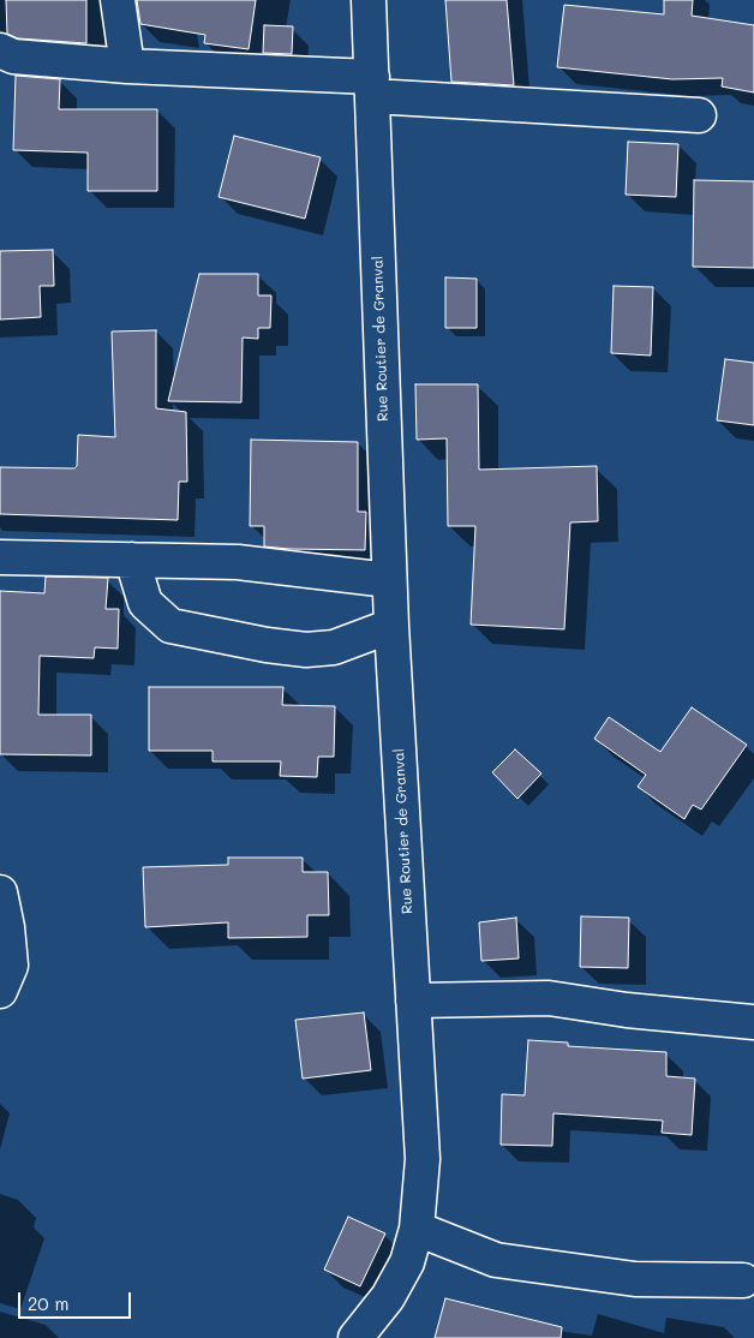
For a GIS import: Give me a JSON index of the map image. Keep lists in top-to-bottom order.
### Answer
{
  "streets": {
    "street": ["Rue Routier de Granval"]
  },
  "scale_bar": "20 m"
}
